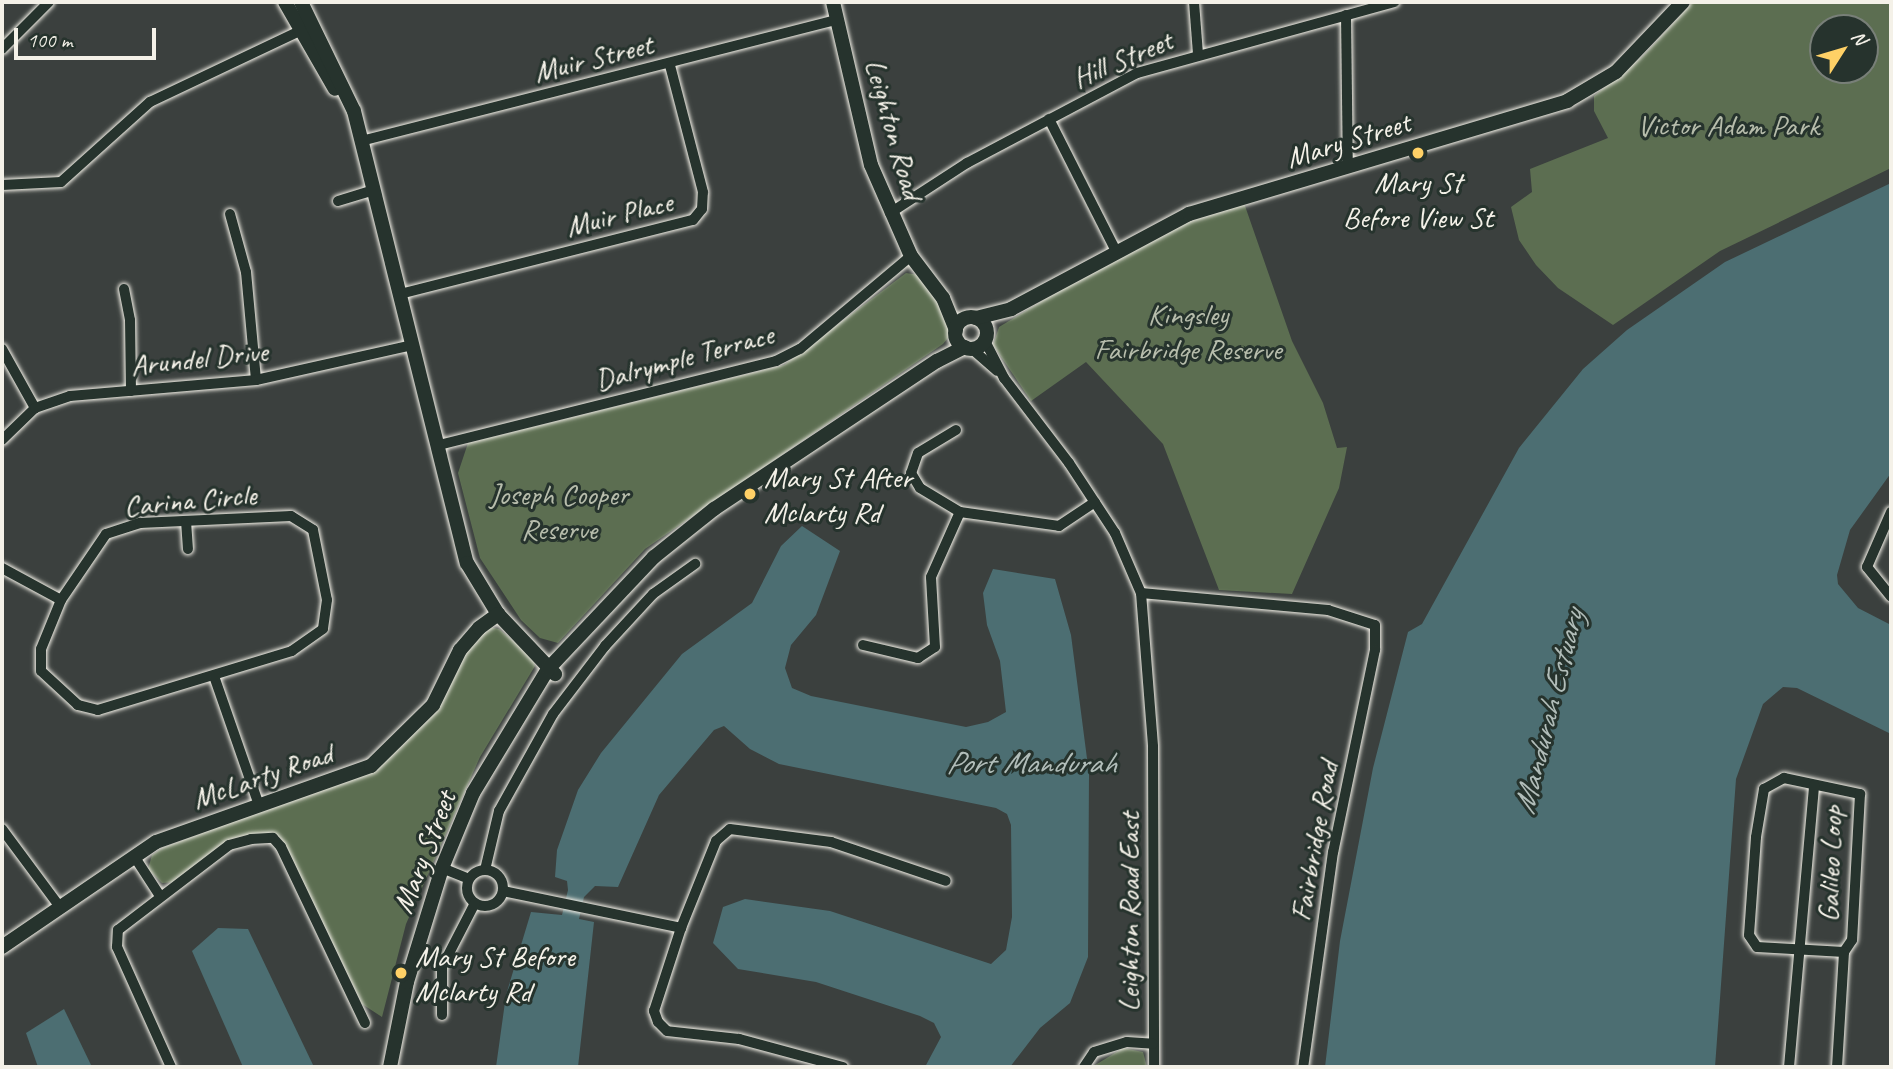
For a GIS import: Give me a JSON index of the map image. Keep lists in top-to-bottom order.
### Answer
{
  "streets": {
    "street": [
      "Muir Street",
      "Hill Street",
      "Leighton Road",
      "Mary Street",
      "Muir Place",
      "Dalrymple Terrace",
      "Arundel Drive",
      "Carina Circle",
      "McLarty Road",
      "Fairbridge Road",
      "Galileo Loop",
      "Leighton Road East"
    ]
  },
  "crossings": [
    ["Muir Street", "Leighton Road"],
    ["Muir Street", "Muir Place"],
    ["Hill Street", "Leighton Road"],
    ["Leighton Road", "Mary Street"],
    ["Leighton Road", "Dalrymple Terrace"],
    ["Leighton Road", "Leighton Road East"],
    ["Mary Street", "Leighton Road East"],
    ["Fairbridge Road", "Leighton Road East"]
  ],
  "water": ["Mandurah Estuary", "Port Mandurah"],
  "parks": ["Victor Adam Park", "Kingsley Fairbridge Reserve", "Joseph Cooper Reserve"],
  "places": ["Mary St Before View St", "Mary St After Mclarty Rd", "Mary St Before Mclarty Rd"],
  "scale_bar": "100 m",
  "north": "top right"
}
